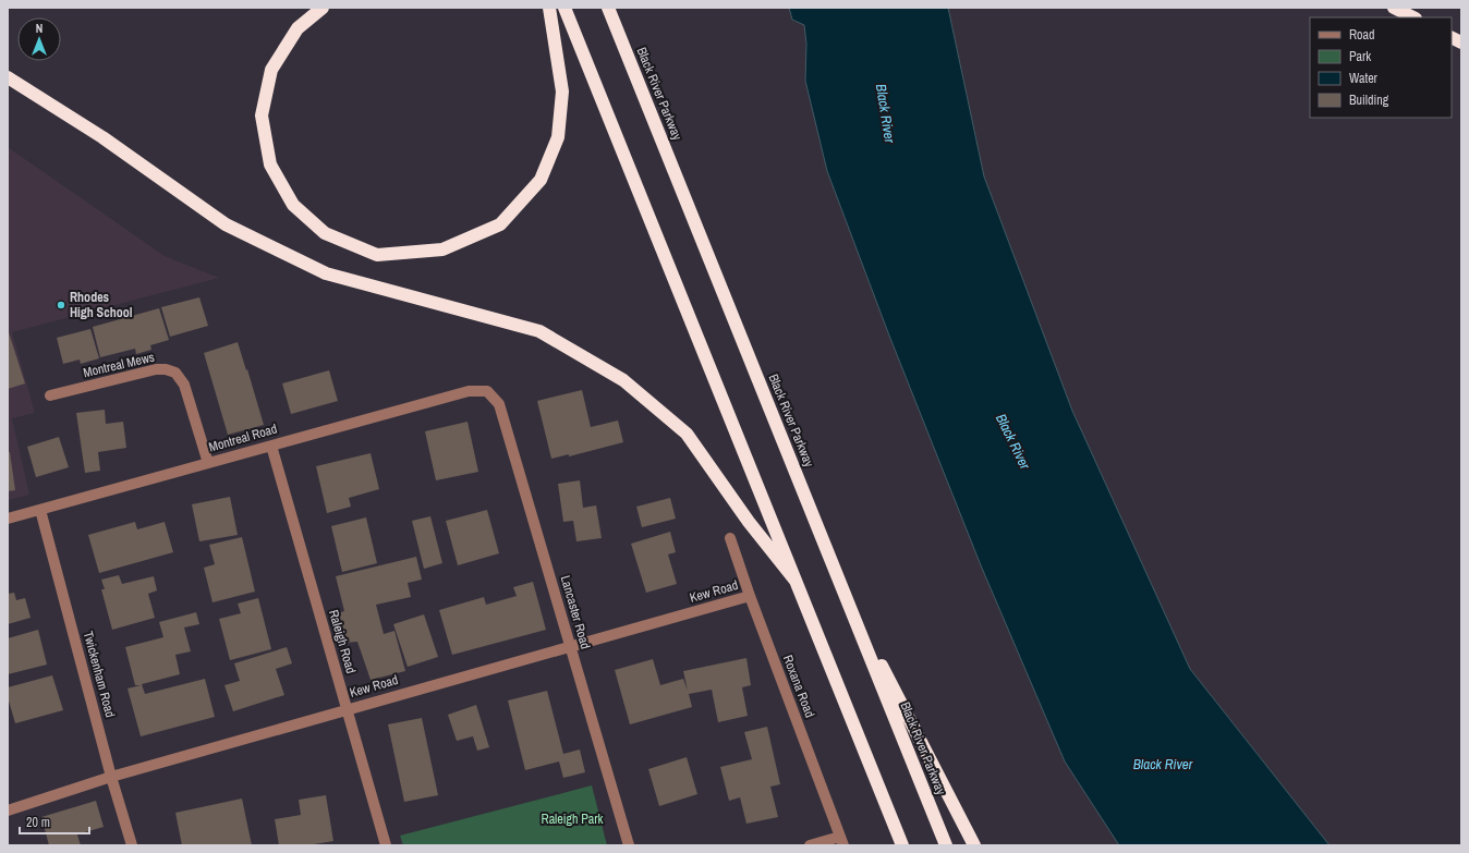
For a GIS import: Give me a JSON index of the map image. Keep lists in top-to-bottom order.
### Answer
{
  "streets": {
    "highway": ["Black River Parkway"],
    "street": [
      "Montreal Mews",
      "Montreal Road",
      "Kew Road",
      "Lancaster Road",
      "Raleigh Road",
      "Twickenham Road",
      "Roxana Road"
    ]
  },
  "crossings": [
    ["Montreal Mews", "Montreal Road"],
    ["Montreal Road", "Lancaster Road"],
    ["Montreal Road", "Raleigh Road"],
    ["Montreal Road", "Twickenham Road"],
    ["Kew Road", "Lancaster Road"],
    ["Kew Road", "Raleigh Road"],
    ["Kew Road", "Twickenham Road"],
    ["Kew Road", "Roxana Road"]
  ],
  "water": ["Black River"],
  "parks": ["Raleigh Park"],
  "places": ["Rhodes High School"],
  "legend": [
    "Road",
    "Park",
    "Water",
    "Building"
  ],
  "scale_bar": "20 m",
  "north": "top"
}
